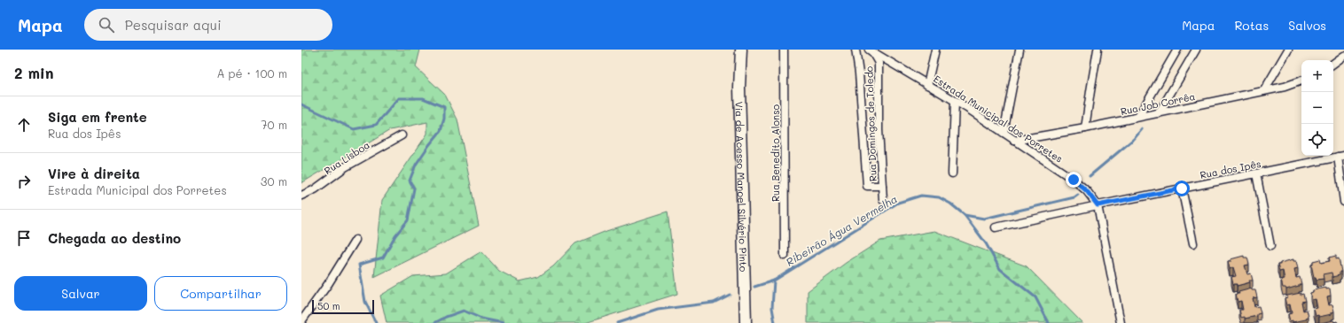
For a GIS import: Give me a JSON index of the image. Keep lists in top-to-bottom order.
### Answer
{
  "streets": {
    "main road": ["Via de Acesso Manoel Silvério Pinto"],
    "street": [
      "Rua Job Corrêa",
      "Estrada Municipal dos Porretes",
      "Rua Domingos de Toledo",
      "Rua Benedito Alonso",
      "Rua Lisboa",
      "Rua dos Ipês"
    ]
  },
  "crossings": [
    ["Rua Job Corrêa", "Estrada Municipal dos Porretes"],
    ["Estrada Municipal dos Porretes", "Rua Domingos de Toledo"],
    ["Estrada Municipal dos Porretes", "Rua dos Ipês"]
  ],
  "water": ["Ribeirão Água Vermelha"],
  "scale_bar": "50 m",
  "page": {
    "header": "Mapa",
    "search": "Pesquisar aqui",
    "nav": ["Mapa", "Rotas", "Salvos"],
    "heading": ["2 min", "A pé · 100 m"],
    "map_buttons": ["+", "−"],
    "list": [
      ["Siga em frente", "Rua dos Ipês", "70 m"],
      ["Vire à direita", "Estrada Municipal dos Porretes", "30 m"],
      "Chegada ao destino"
    ],
    "buttons": ["Salvar", "Compartilhar"],
    "scale": "50 m"
  }
}
